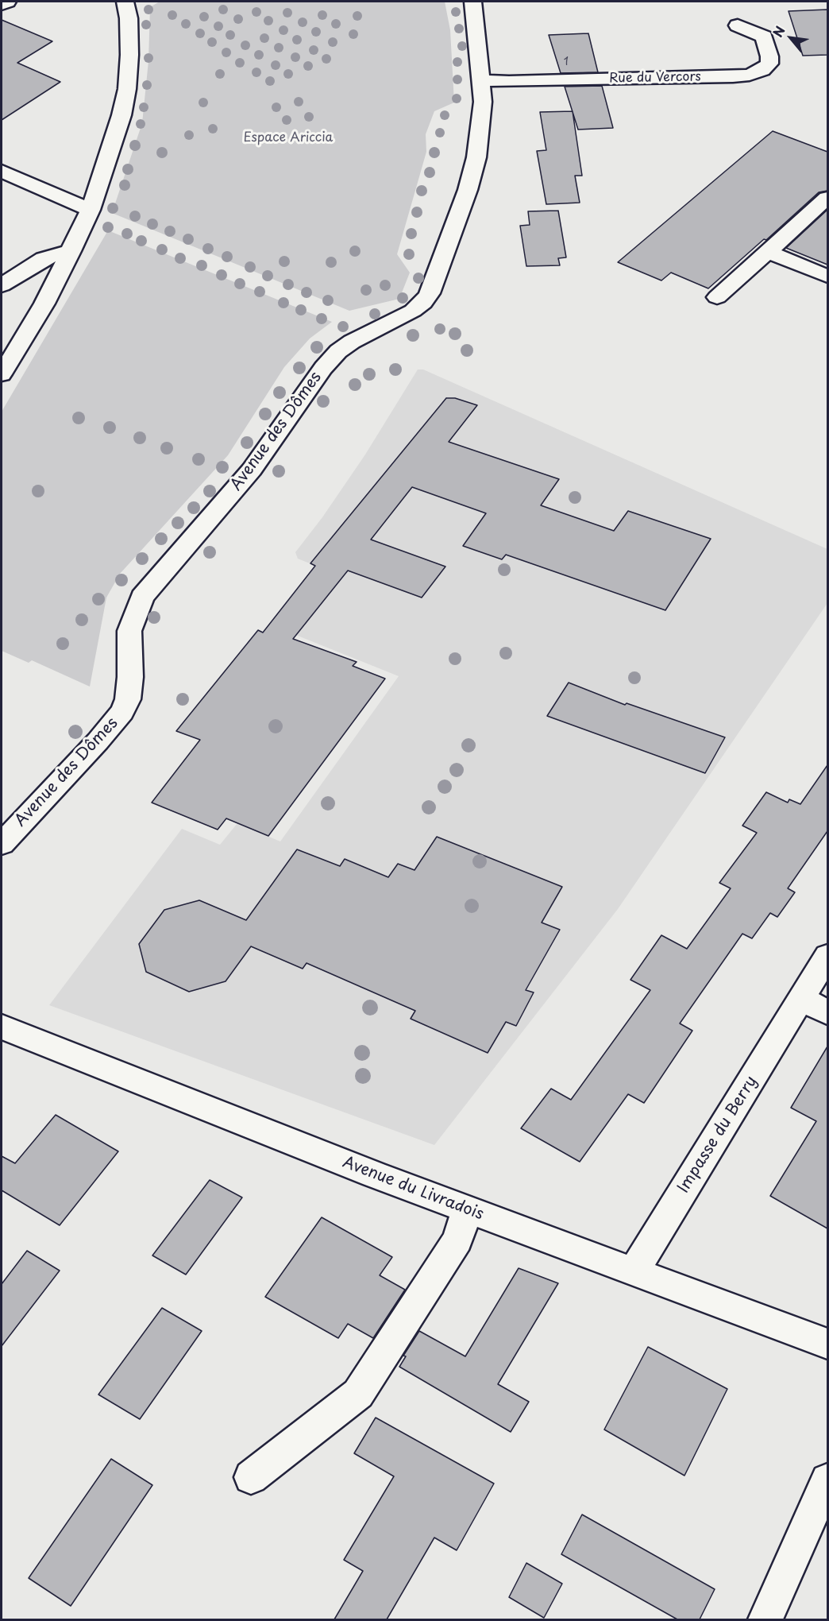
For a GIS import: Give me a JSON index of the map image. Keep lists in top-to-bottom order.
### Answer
{
  "streets": {
    "street": [
      "Rue du Vercors",
      "Avenue des Dômes",
      "Impasse du Berry",
      "Avenue du Livradois"
    ]
  },
  "crossings": [
    ["Rue du Vercors", "Avenue des Dômes"],
    ["Impasse du Berry", "Avenue du Livradois"]
  ],
  "parks": ["Espace Ariccia"],
  "house_numbers": ["1"],
  "north": "top left"
}
